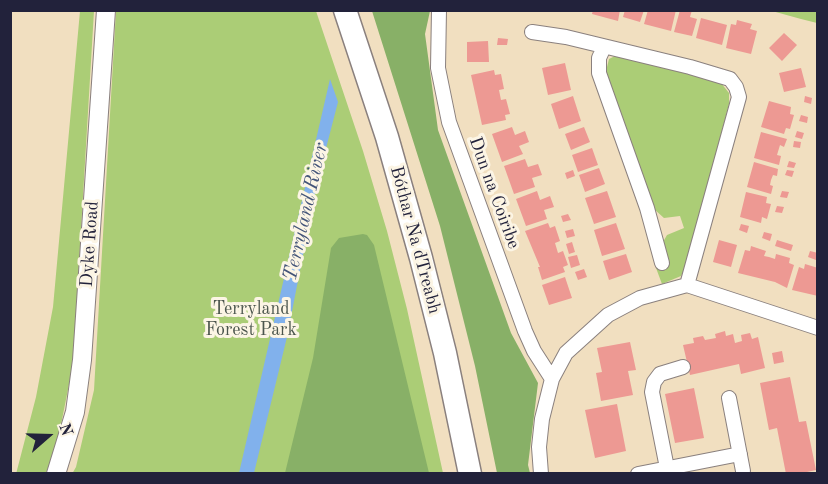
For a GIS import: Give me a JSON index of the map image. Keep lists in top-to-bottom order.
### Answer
{
  "streets": {
    "highway": ["Bóthar Na dTreabh"],
    "street": ["Dun na Coiribe", "Dyke Road"]
  },
  "water": ["Terryland River"],
  "parks": ["Terryland Forest Park"],
  "north": "right"
}
